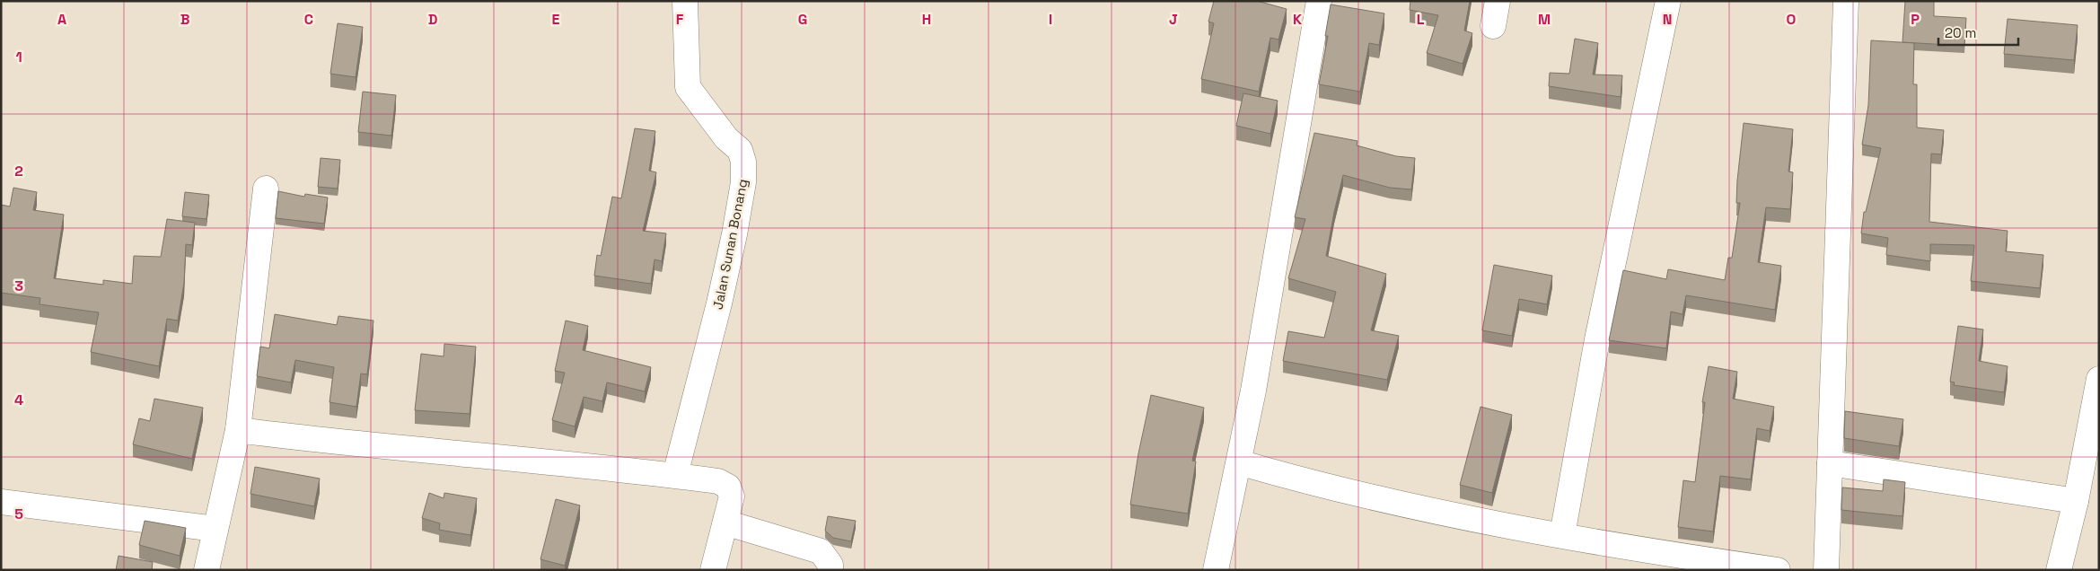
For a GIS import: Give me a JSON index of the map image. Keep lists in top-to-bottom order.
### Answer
{
  "streets": {
    "street": ["Jalan Sunan Bonang"]
  },
  "scale_bar": "20 m",
  "grid": {
    "columns": [
      "A",
      "B",
      "C",
      "D",
      "E",
      "F",
      "G",
      "H",
      "I",
      "J",
      "K",
      "L",
      "M",
      "N",
      "O",
      "P"
    ],
    "rows": [
      "1",
      "2",
      "3",
      "4",
      "5"
    ]
  }
}
